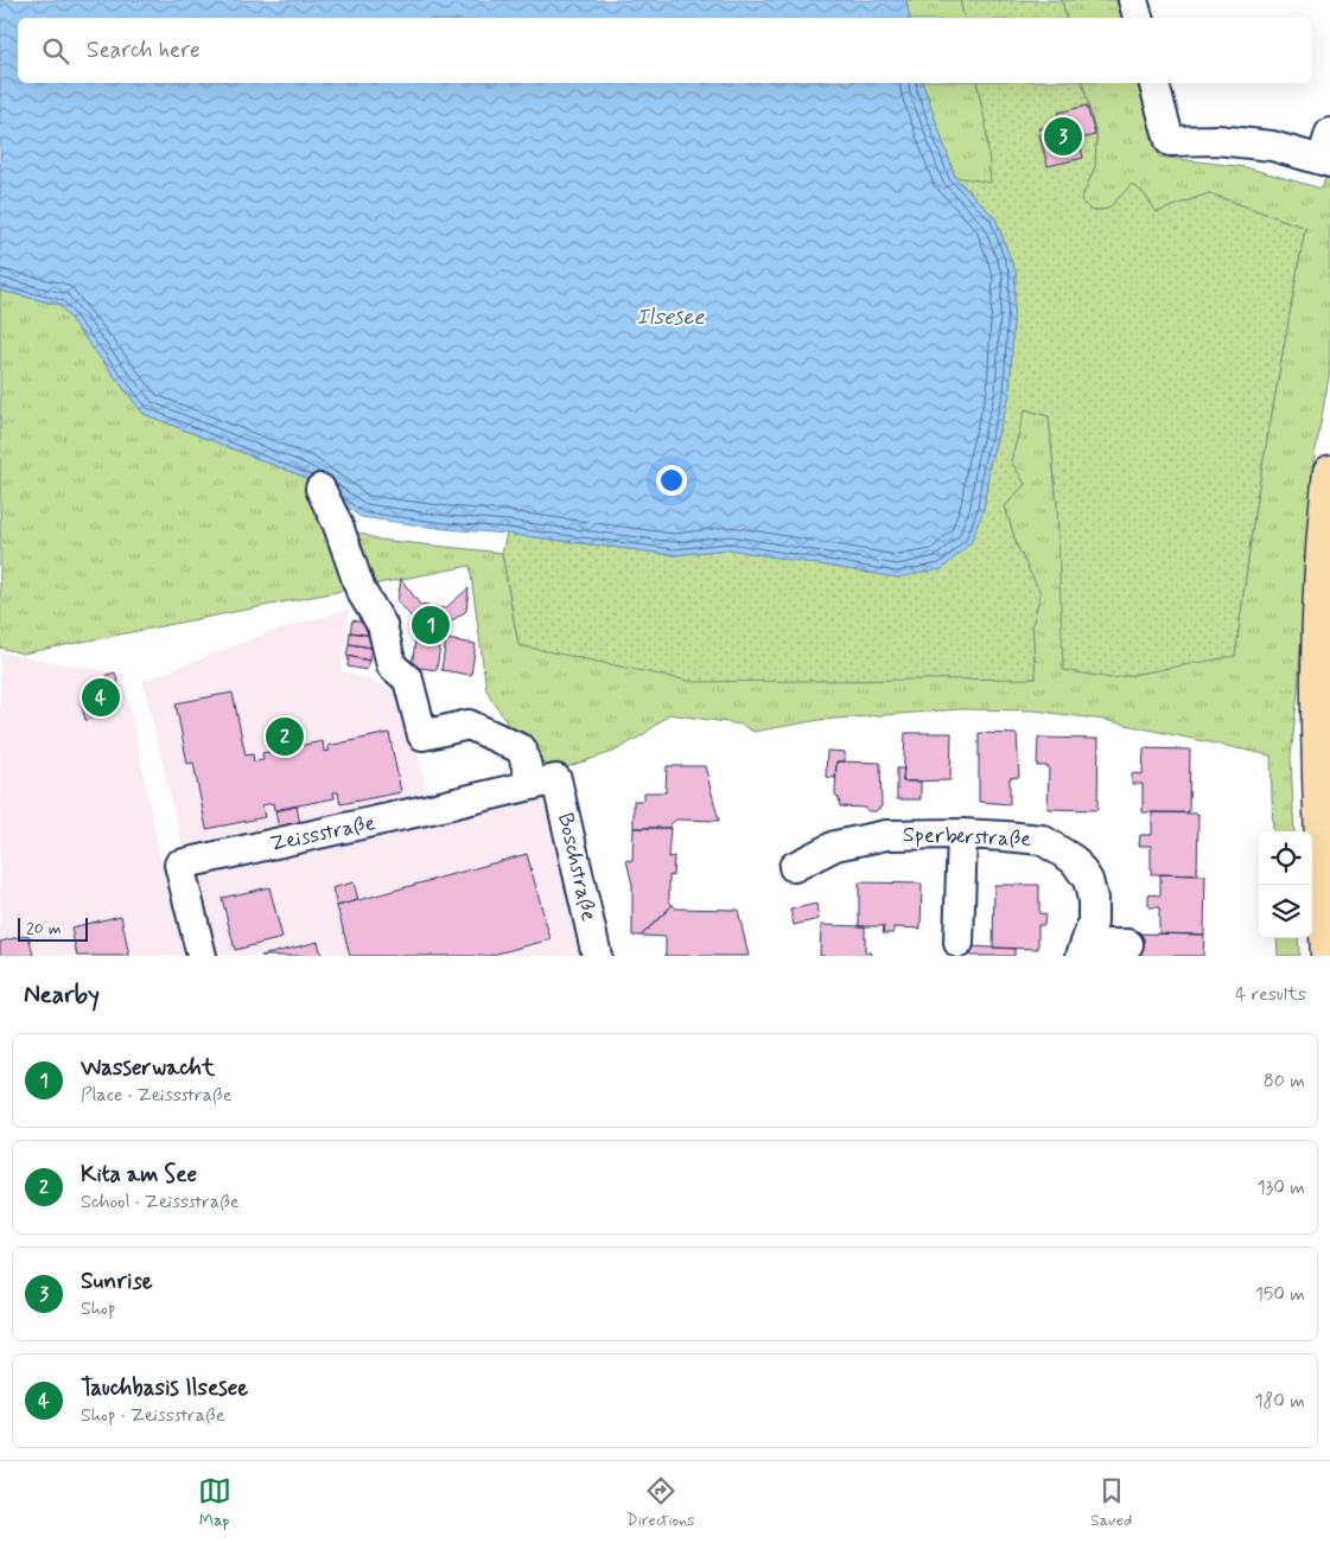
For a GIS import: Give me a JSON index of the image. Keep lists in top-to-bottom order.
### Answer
{
  "streets": {
    "street": ["Zeissstraße", "Sperberstraße", "Boschstraße"]
  },
  "crossings": [
    ["Zeissstraße", "Boschstraße"]
  ],
  "water": ["Ilsesee"],
  "scale_bar": "20 m",
  "page": {
    "search": "Search here",
    "pins": [
      "3",
      "1",
      "4",
      "2"
    ],
    "scale": "20 m",
    "heading": ["Nearby", "4 results"],
    "list": [
      {
        "mark": "1",
        "name": "Wasserwacht",
        "note": "Place · Zeissstraße",
        "value": "80 m"
      },
      {
        "mark": "2",
        "name": "Kita am See",
        "note": "School · Zeissstraße",
        "value": "130 m"
      },
      {
        "mark": "3",
        "name": "Sunrise",
        "note": "Shop",
        "value": "150 m"
      },
      {
        "mark": "4",
        "name": "Tauchbasis Ilsesee",
        "note": "Shop · Zeissstraße",
        "value": "180 m"
      }
    ],
    "nav": ["Map", "Directions", "Saved"]
  }
}
